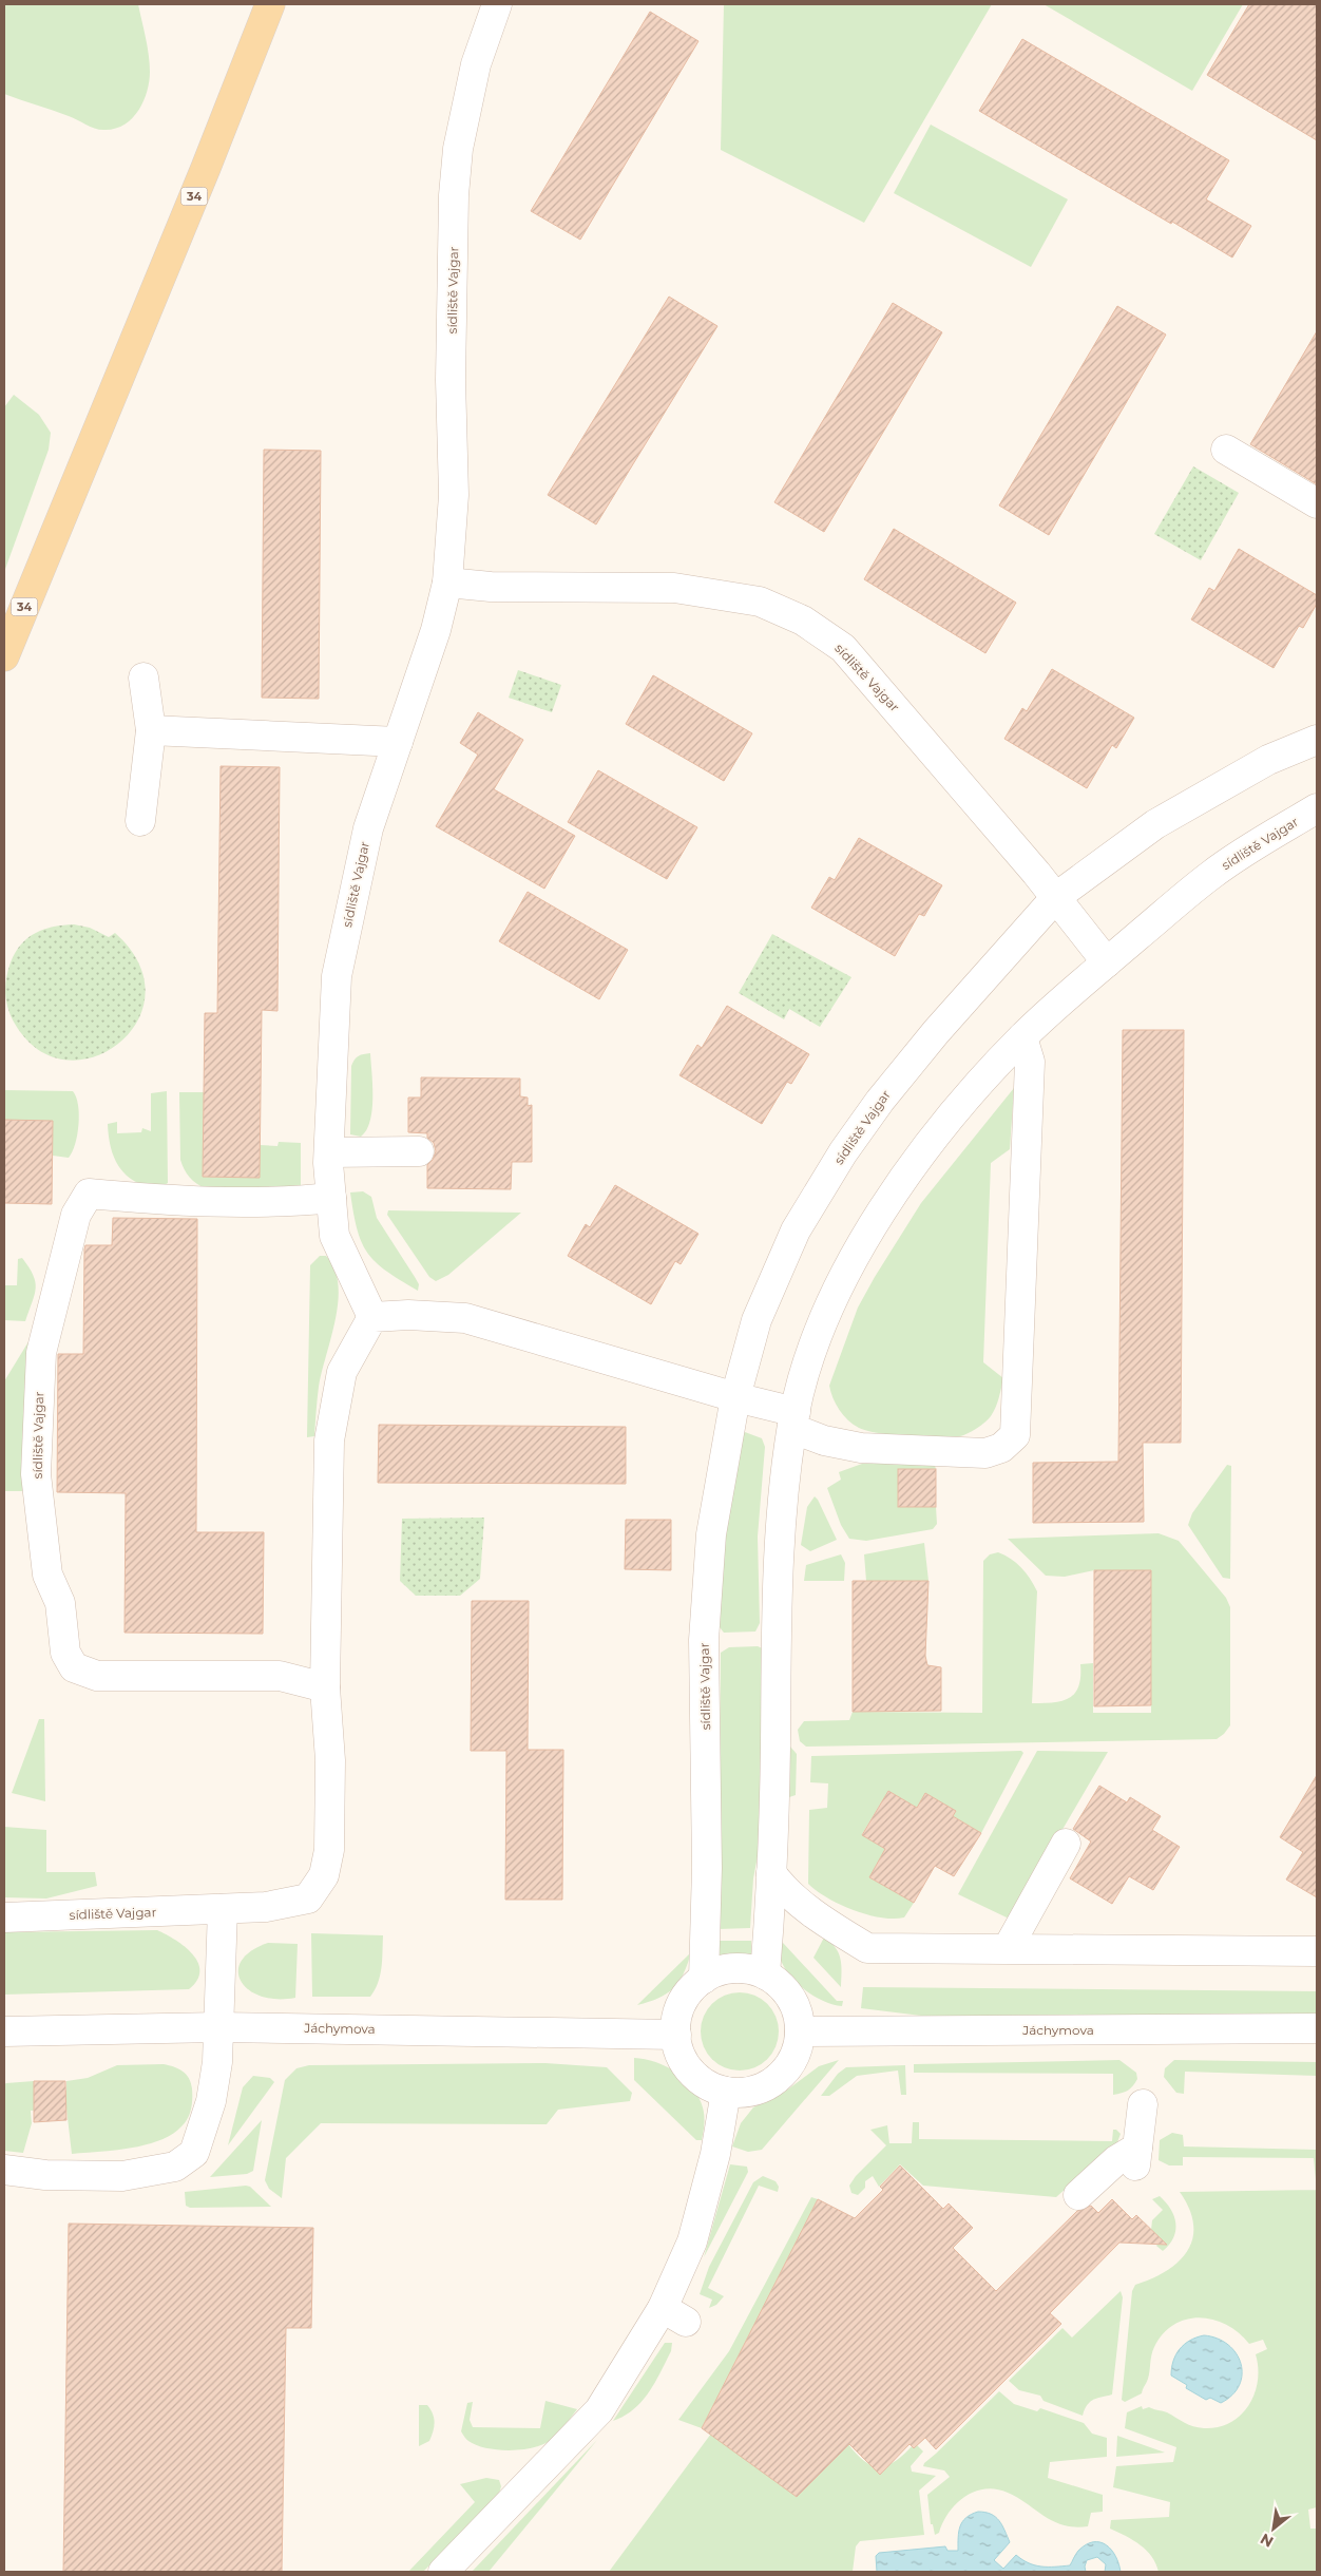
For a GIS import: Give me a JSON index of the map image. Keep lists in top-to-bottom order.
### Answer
{
  "streets": {
    "main road": ["34"],
    "street": ["sídliště Vajgar", "Jáchymova"]
  },
  "crossings": [
    ["sídliště Vajgar", "Jáchymova"]
  ],
  "north": "bottom left"
}
